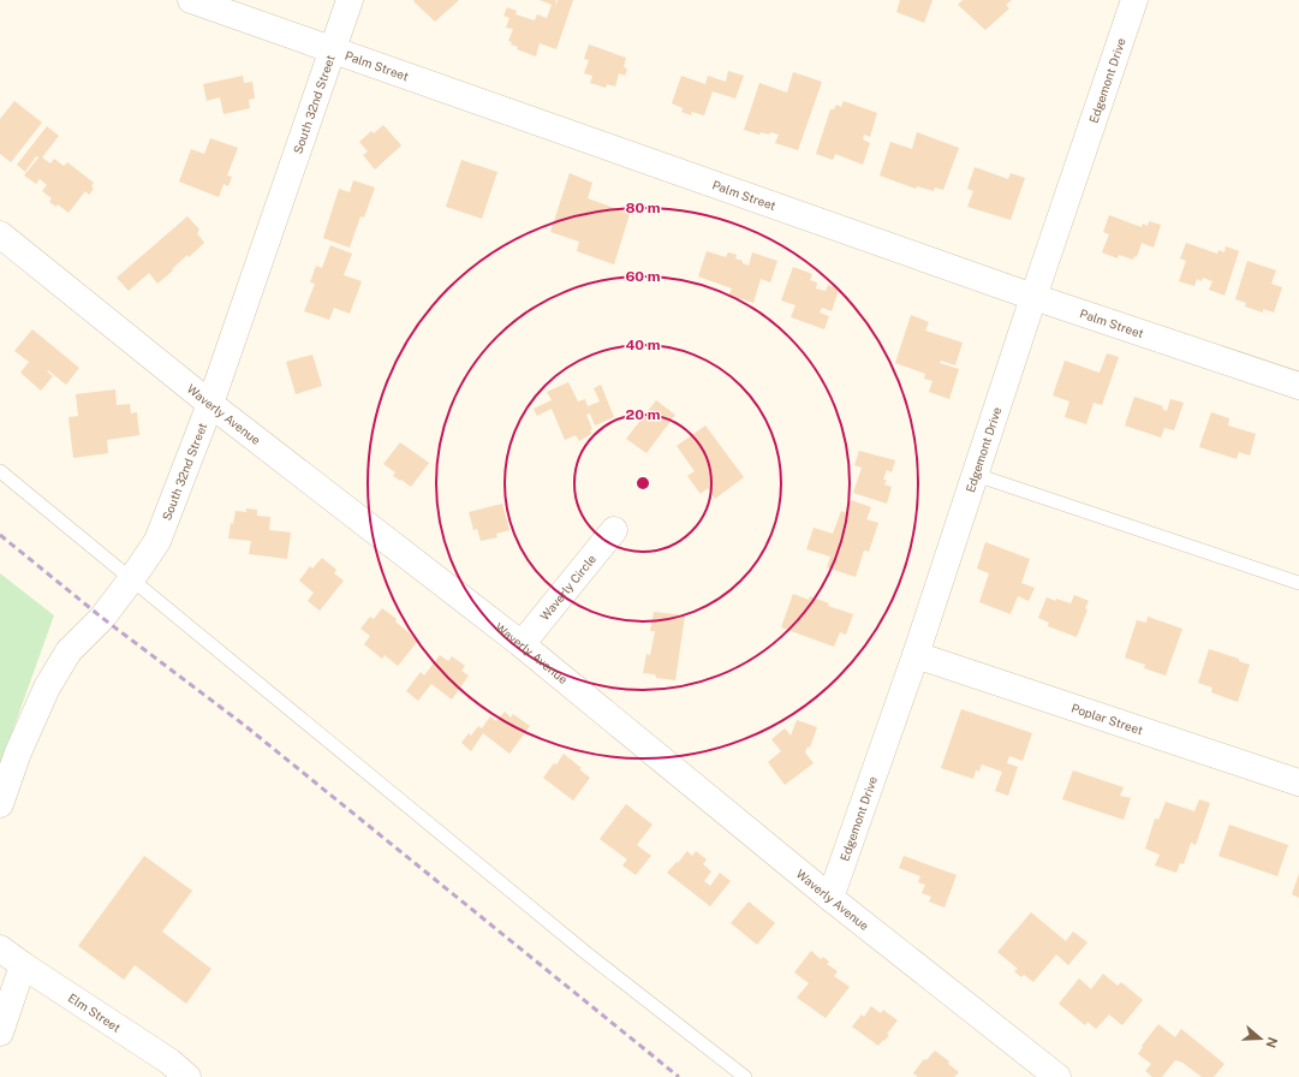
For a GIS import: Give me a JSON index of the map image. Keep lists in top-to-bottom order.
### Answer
{
  "streets": {
    "street": [
      "Palm Street",
      "Edgemont Drive",
      "South 32nd Street",
      "Waverly Avenue",
      "Waverly Circle",
      "Poplar Street",
      "Elm Street"
    ]
  },
  "crossings": [
    ["Palm Street", "Edgemont Drive"],
    ["Palm Street", "South 32nd Street"],
    ["Edgemont Drive", "Waverly Avenue"],
    ["Edgemont Drive", "Poplar Street"],
    ["South 32nd Street", "Waverly Avenue"],
    ["Waverly Avenue", "Waverly Circle"]
  ],
  "north": "right",
  "rings": [
    "80 m",
    "60 m",
    "40 m",
    "20 m"
  ]
}
